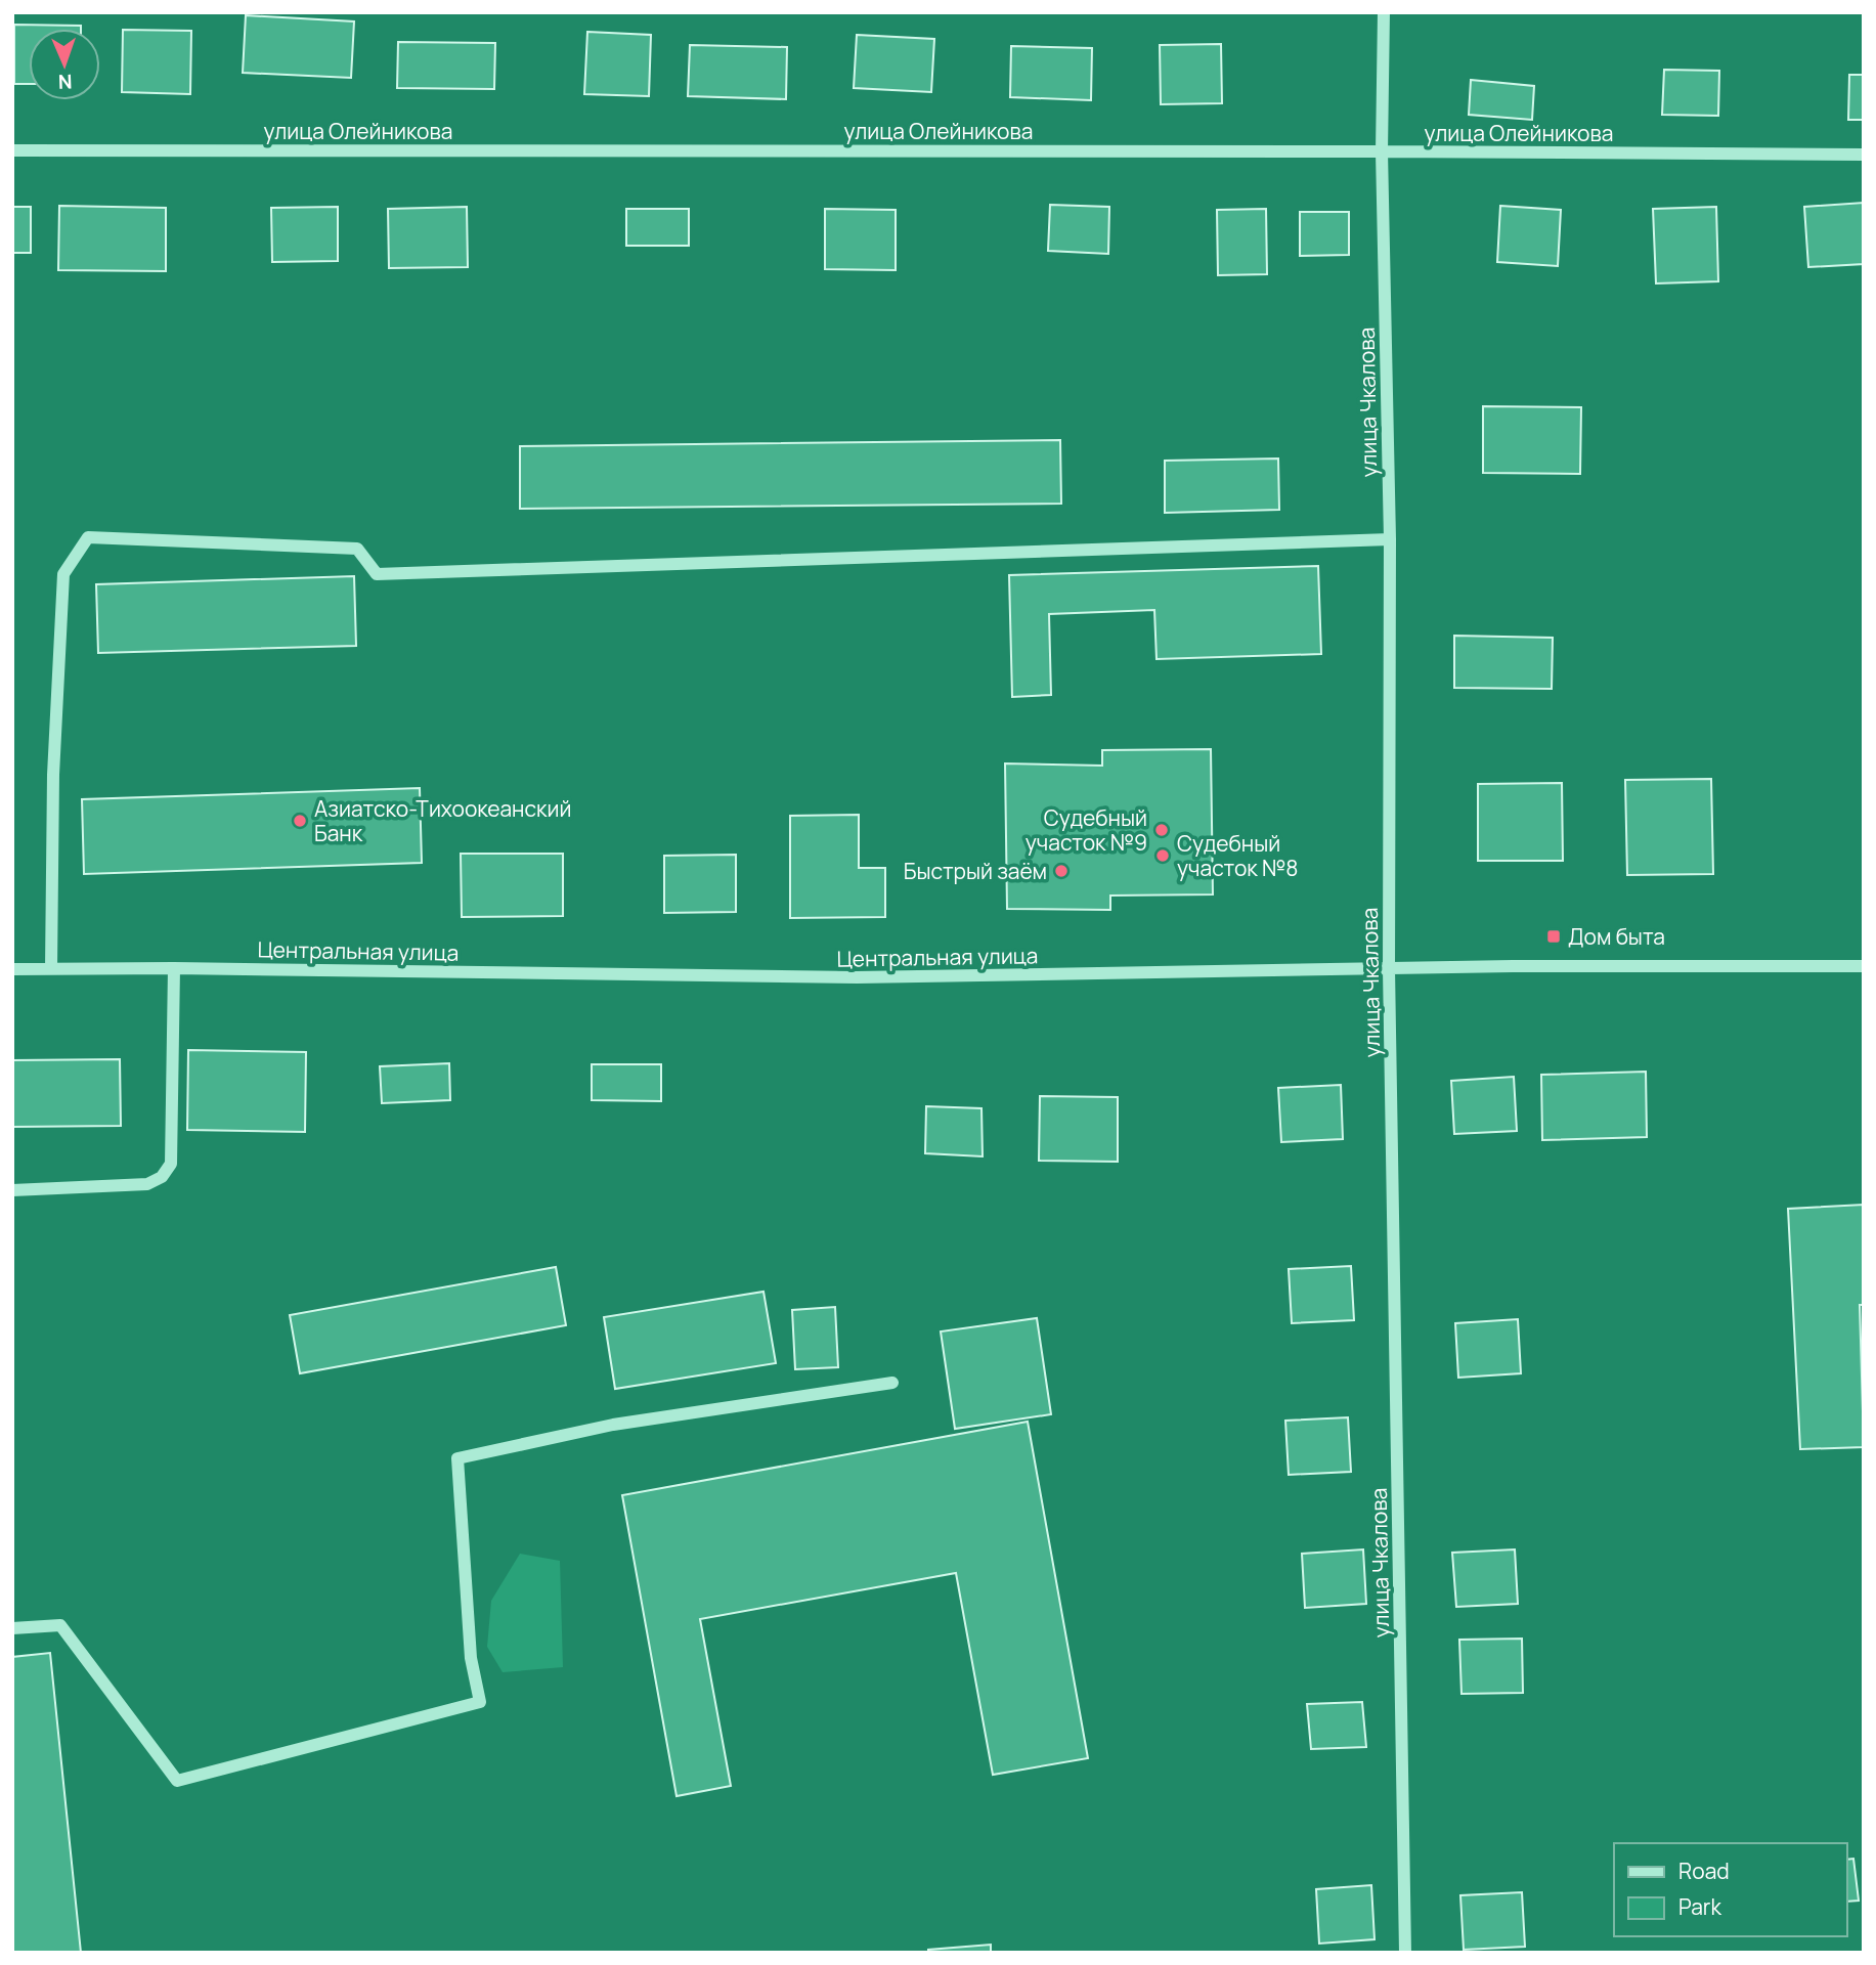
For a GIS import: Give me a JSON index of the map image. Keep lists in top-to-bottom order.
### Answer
{
  "streets": {
    "street": ["улица Олейникова", "улица Чкалова", "Центральная улица"]
  },
  "crossings": [
    ["улица Олейникова", "улица Чкалова"],
    ["улица Чкалова", "Центральная улица"]
  ],
  "places": {
    "other": [
      "Азиатско-Тихоокеанский Банк",
      "Судебный участок №9",
      "Судебный участок №8",
      "Быстрый заём"
    ],
    "transit": ["Дом быта"]
  },
  "legend": ["Road", "Park"],
  "north": "bottom"
}
